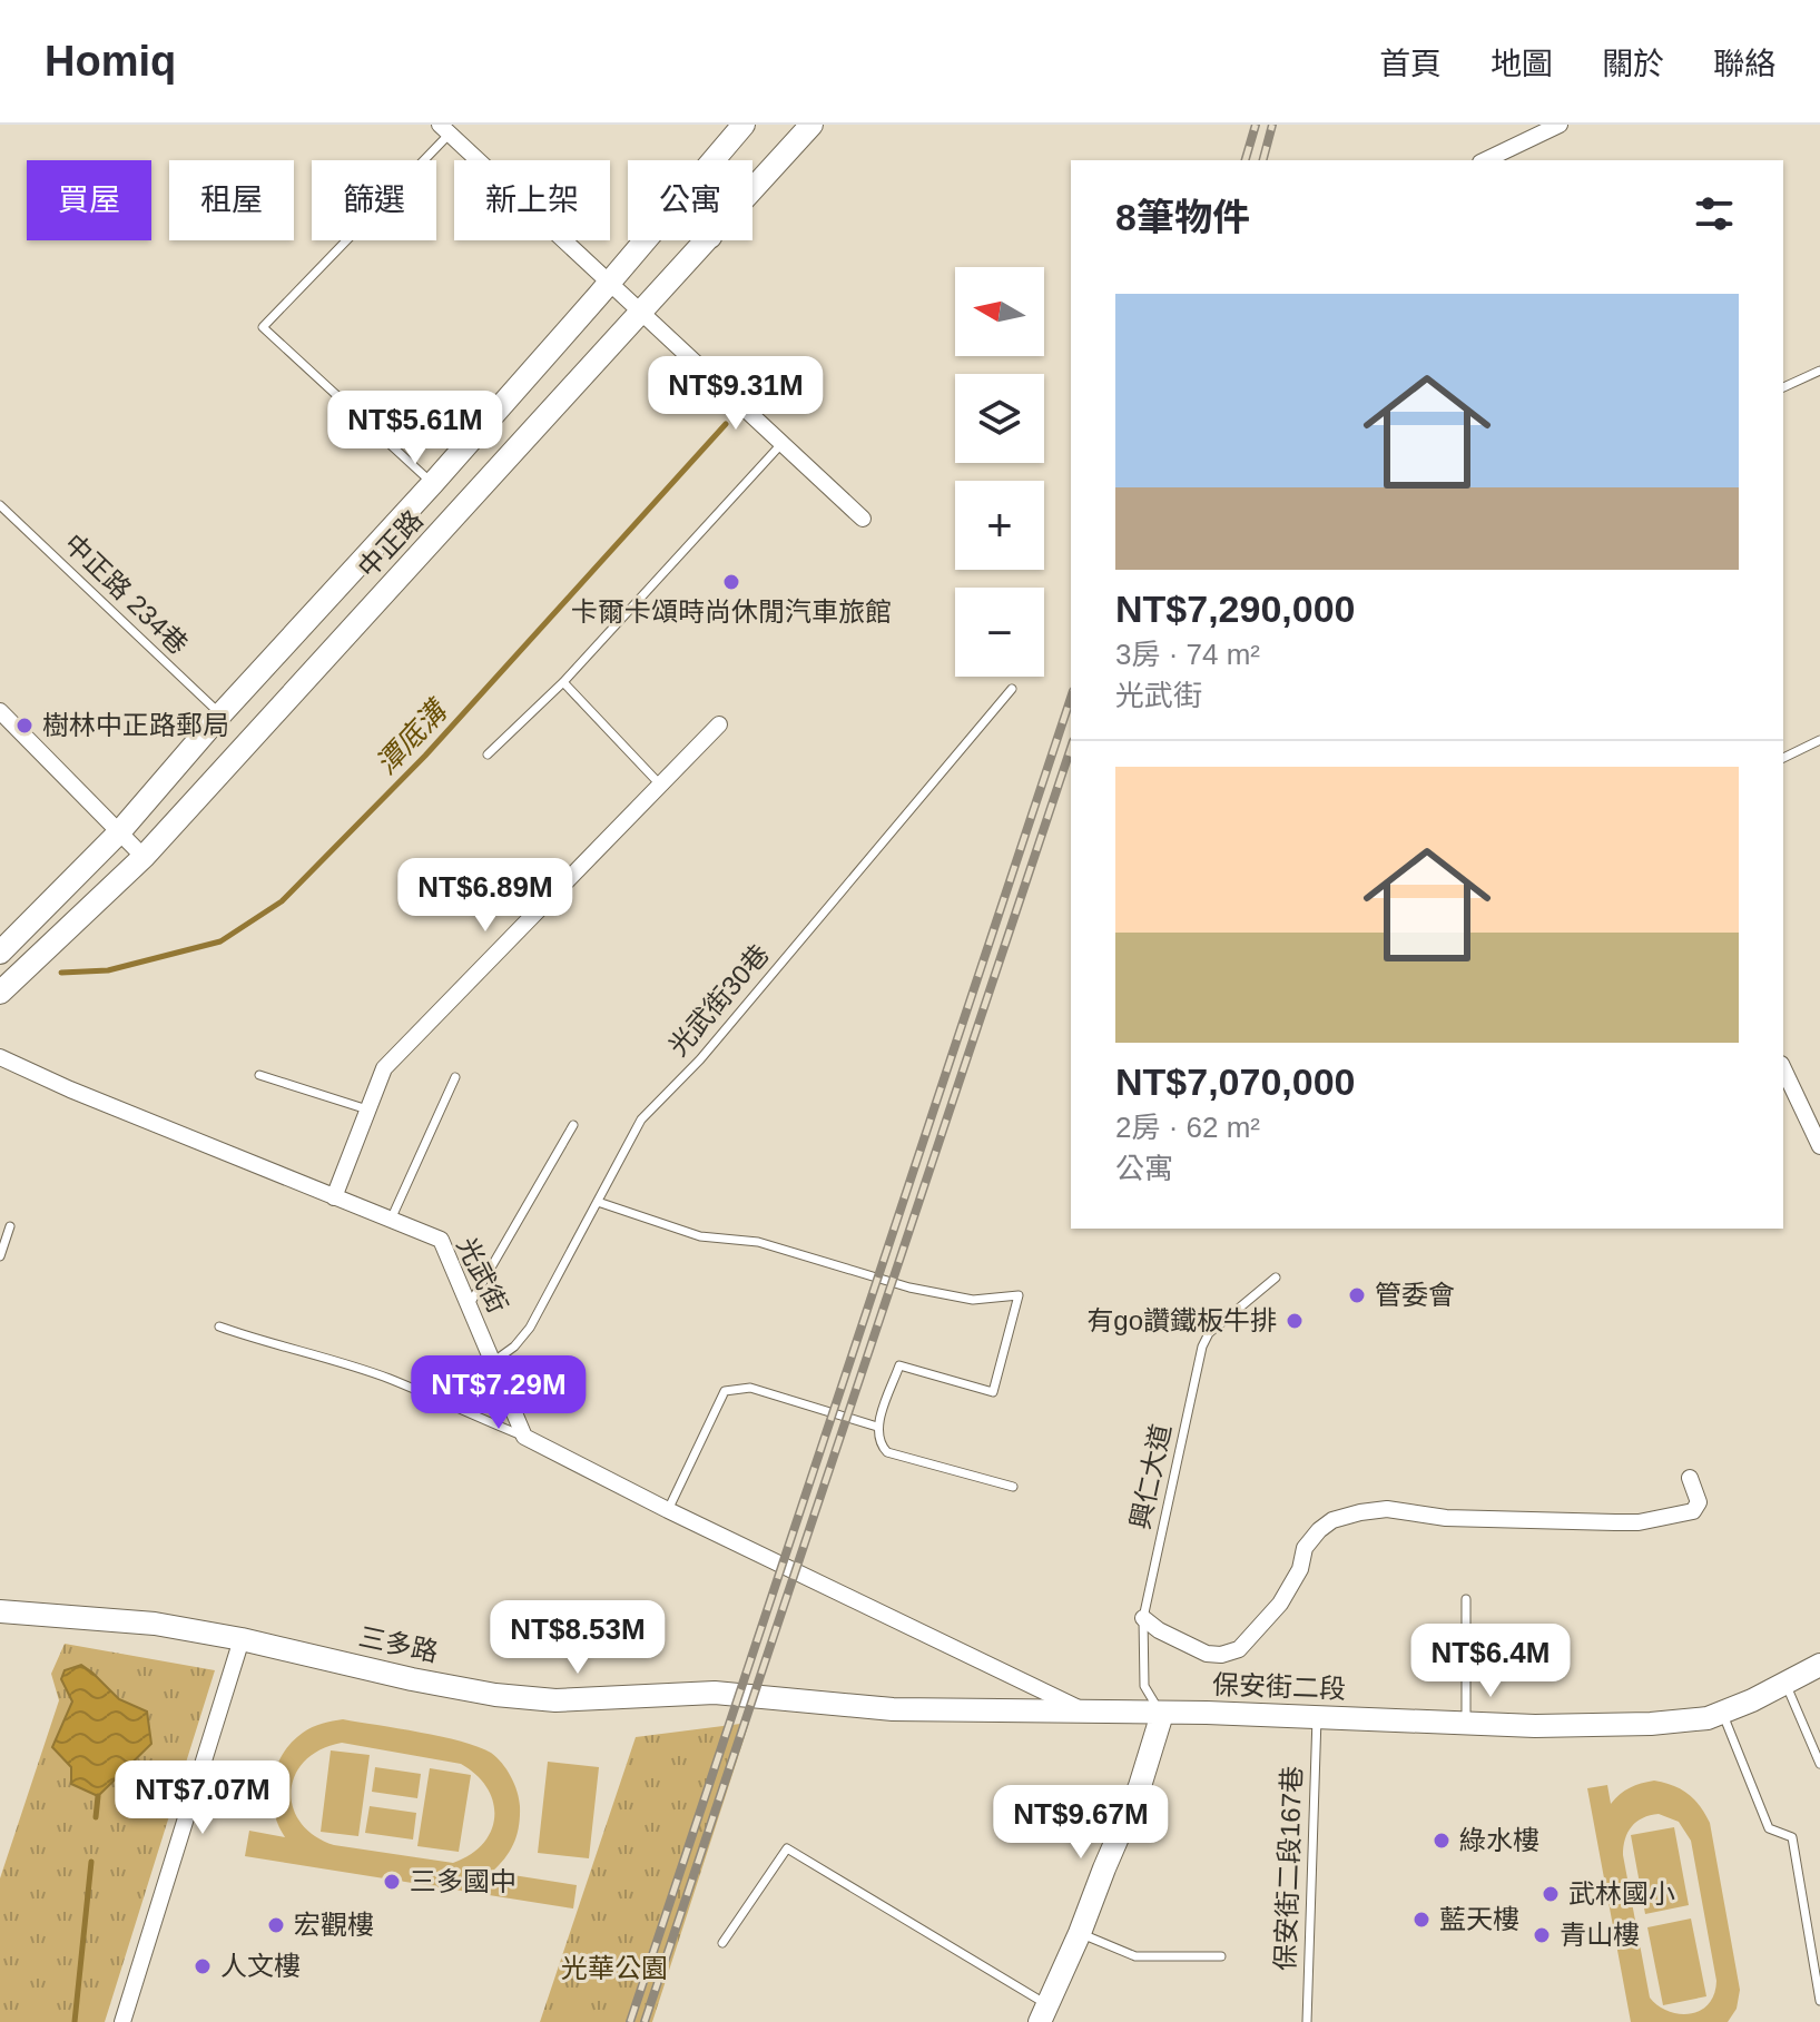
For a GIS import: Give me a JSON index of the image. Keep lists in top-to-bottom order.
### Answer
{
  "streets": {
    "main road": ["中正路", "三多路", "保安街二段"],
    "street": ["光武街"],
    "lane": [
      "中正路 234巷",
      "光武街30巷",
      "興仁大道",
      "保安街二段167巷"
    ]
  },
  "crossings": [
    ["中正路", "中正路 234巷"],
    ["光武街30巷", "光武街"],
    ["興仁大道", "三多路"],
    ["興仁大道", "保安街二段"],
    ["三多路", "保安街二段"],
    ["保安街二段", "保安街二段167巷"]
  ],
  "water": ["潭底溝"],
  "parks": ["光華公園"],
  "places": [
    "卡爾卡頌時尚休閒汽車旅館",
    "樹林中正路郵局",
    "管委會",
    "有go讚鐵板牛排",
    "綠水樓",
    "三多國中",
    "武林國小",
    "藍天樓",
    "宏觀樓",
    "青山樓",
    "人文樓"
  ],
  "north": "left",
  "page": {
    "header": "Homiq",
    "nav": [
      "首頁",
      "地圖",
      "關於",
      "聯絡"
    ],
    "chip": [
      "買屋",
      "租屋",
      "篩選",
      "新上架",
      "公寓"
    ],
    "heading": "8筆物件",
    "map_buttons": ["+", "−"],
    "list": [
      {
        "name": "NT$7,290,000",
        "note": "3房 · 74 m² · 光武街"
      },
      {
        "name": "NT$7,070,000",
        "note": "2房 · 62 m² · 公寓"
      }
    ],
    "price": [
      "NT$9.31M",
      "NT$5.61M",
      "NT$6.89M",
      "NT$7.29M",
      "NT$8.53M",
      "NT$6.4M",
      "NT$7.07M",
      "NT$9.67M"
    ]
  }
}
